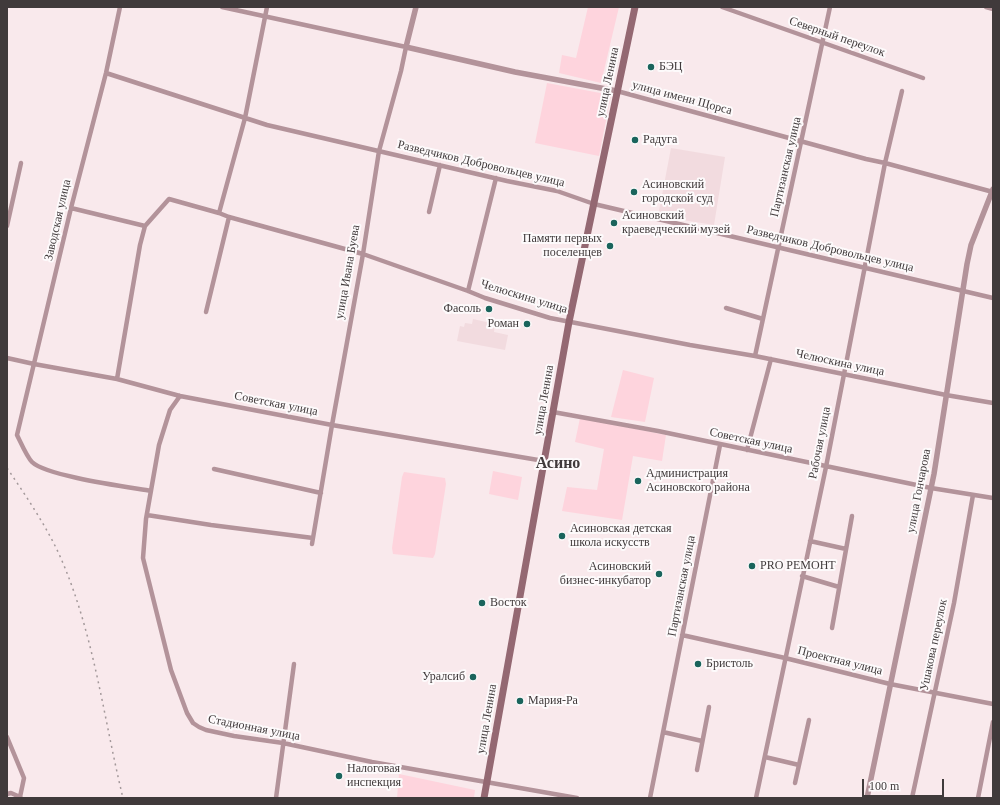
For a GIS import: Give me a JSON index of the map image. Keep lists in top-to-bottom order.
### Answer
{
  "streets": {
    "main road": ["улица Ленина"],
    "street": [
      "Северный переулок",
      "улица имени Щорса",
      "Разведчиков Добровольцев улица",
      "Партизанская улица",
      "Заводская улица",
      "улица Ивана Буева",
      "Челюскина улица",
      "Советская улица",
      "Рабочая улица",
      "улица Гончарова",
      "Ушакова переулок",
      "Проектная улица",
      "Стадионная улица"
    ]
  },
  "crossings": [
    ["Северный переулок", "Партизанская улица"],
    ["улица Ленина", "улица имени Щорса"],
    ["улица Ленина", "Разведчиков Добровольцев улица"],
    ["улица Ленина", "Челюскина улица"],
    ["улица Ленина", "Советская улица"],
    ["улица Ленина", "Стадионная улица"],
    ["улица имени Щорса", "Партизанская улица"],
    ["улица имени Щорса", "улица Ивана Буева"],
    ["улица имени Щорса", "Рабочая улица"],
    ["улица имени Щорса", "улица Гончарова"],
    ["Разведчиков Добровольцев улица", "Партизанская улица"],
    ["Разведчиков Добровольцев улица", "Заводская улица"],
    ["Разведчиков Добровольцев улица", "улица Ивана Буева"],
    ["Разведчиков Добровольцев улица", "Рабочая улица"],
    ["Разведчиков Добровольцев улица", "улица Гончарова"],
    ["Партизанская улица", "Челюскина улица"],
    ["Партизанская улица", "Советская улица"],
    ["Партизанская улица", "Проектная улица"],
    ["Заводская улица", "Советская улица"],
    ["Заводская улица", "Стадионная улица"],
    ["улица Ивана Буева", "Челюскина улица"],
    ["улица Ивана Буева", "Советская улица"],
    ["Челюскина улица", "Рабочая улица"],
    ["Челюскина улица", "улица Гончарова"],
    ["Советская улица", "Рабочая улица"],
    ["Советская улица", "улица Гончарова"],
    ["Советская улица", "Ушакова переулок"],
    ["Советская улица", "Стадионная улица"],
    ["Рабочая улица", "Проектная улица"],
    ["улица Гончарова", "Проектная улица"],
    ["Ушакова переулок", "Проектная улица"]
  ],
  "districts": ["Асино"],
  "places": [
    "БЭЦ",
    "Радуга",
    "Асиновский городской суд",
    "Асиновский краеведческий музей",
    "Памяти первых поселенцев",
    "Фасоль",
    "Роман",
    "Администрация Асиновского района",
    "Асиновская детская школа искусств",
    "PRO РЕМОНТ",
    "Асиновский бизнес-инкубатор",
    "Восток",
    "Бристоль",
    "Уралсиб",
    "Мария-Ра",
    "Налоговая инспекция"
  ],
  "scale_bar": "100 m"
}
